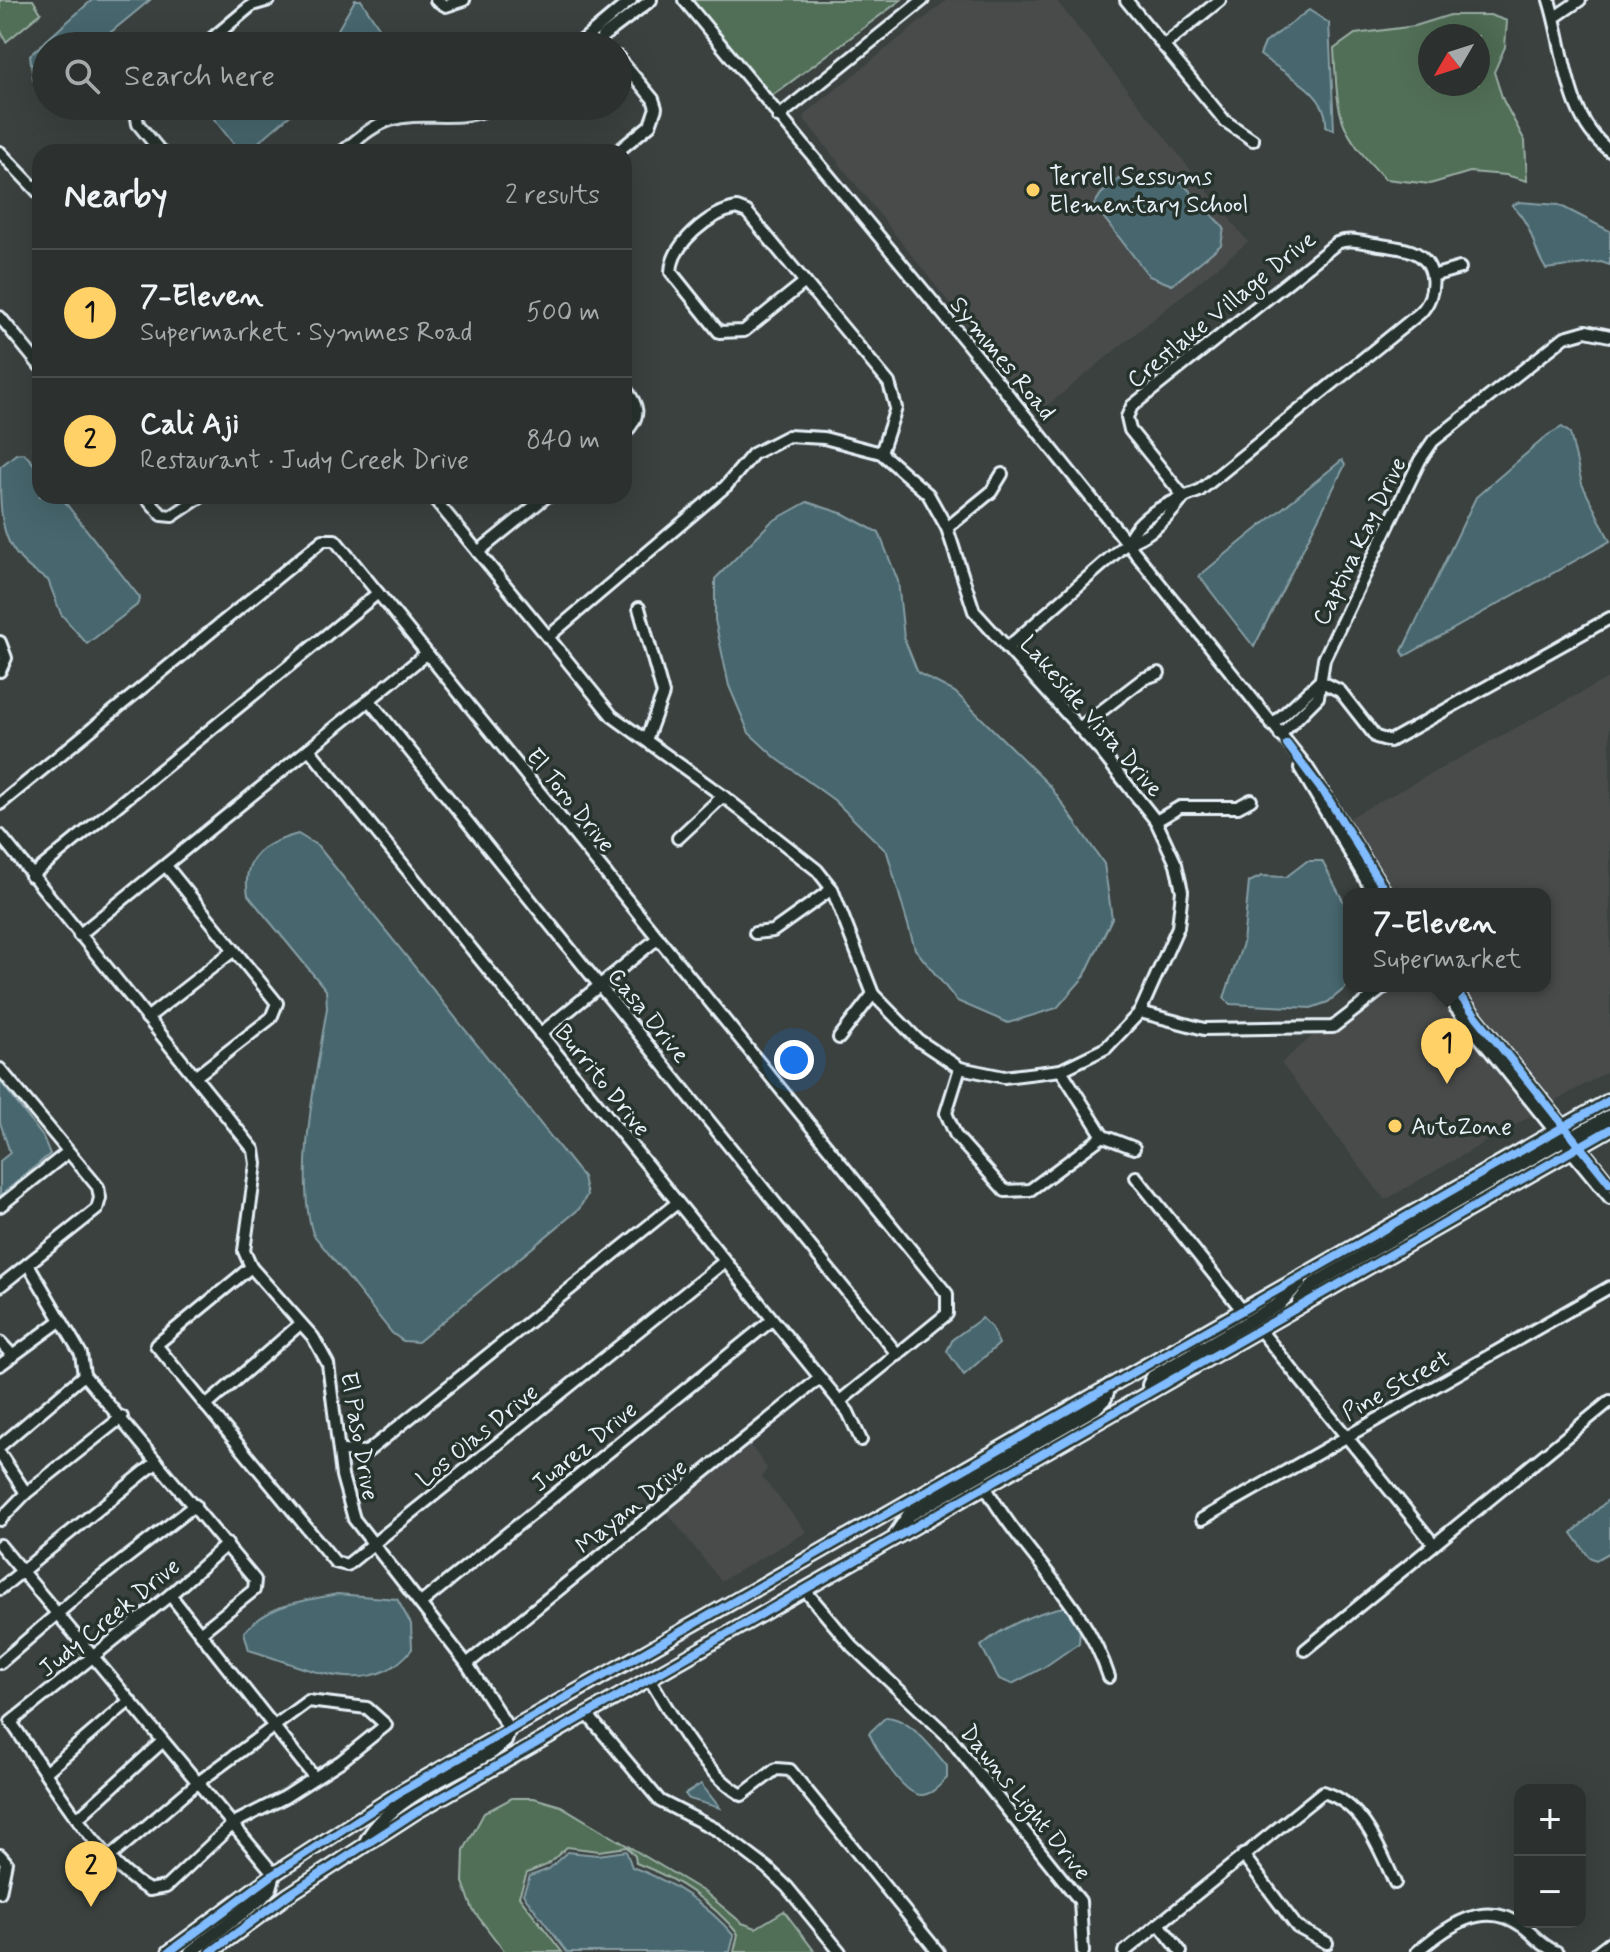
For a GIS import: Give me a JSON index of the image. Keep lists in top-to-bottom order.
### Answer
{
  "streets": {
    "street": [
      "Crestlake Village Drive",
      "Symmes Road",
      "Captiva Kay Drive",
      "Lakeside Vista Drive",
      "El Toro Drive",
      "Casa Drive",
      "Burrito Drive",
      "Pine Street",
      "Los Olas Drive",
      "El Paso Drive",
      "Juarez Drive",
      "Mayan Drive",
      "Judy Creek Drive",
      "Dawns Light Drive"
    ]
  },
  "crossings": [
    ["Symmes Road", "Captiva Kay Drive"],
    ["El Toro Drive", "Casa Drive"],
    ["El Toro Drive", "Burrito Drive"],
    ["Burrito Drive", "Los Olas Drive"],
    ["Burrito Drive", "Juarez Drive"],
    ["Burrito Drive", "Mayan Drive"],
    ["Los Olas Drive", "El Paso Drive"],
    ["El Paso Drive", "Juarez Drive"],
    ["El Paso Drive", "Mayan Drive"]
  ],
  "places": ["Terrell Sessums Elementary School", "AutoZone"],
  "north": "bottom left",
  "page": {
    "search": "Search here",
    "heading": ["Nearby", "2 results"],
    "list": [
      {
        "mark": "1",
        "name": "7-Eleven",
        "note": "Supermarket · Symmes Road",
        "value": "500 m"
      },
      {
        "mark": "2",
        "name": "Cali Aji",
        "note": "Restaurant · Judy Creek Drive",
        "value": "840 m"
      }
    ],
    "popup": ["7-Eleven", "Supermarket"],
    "pins": ["1", "2"],
    "map_buttons": ["+", "−"]
  }
}
